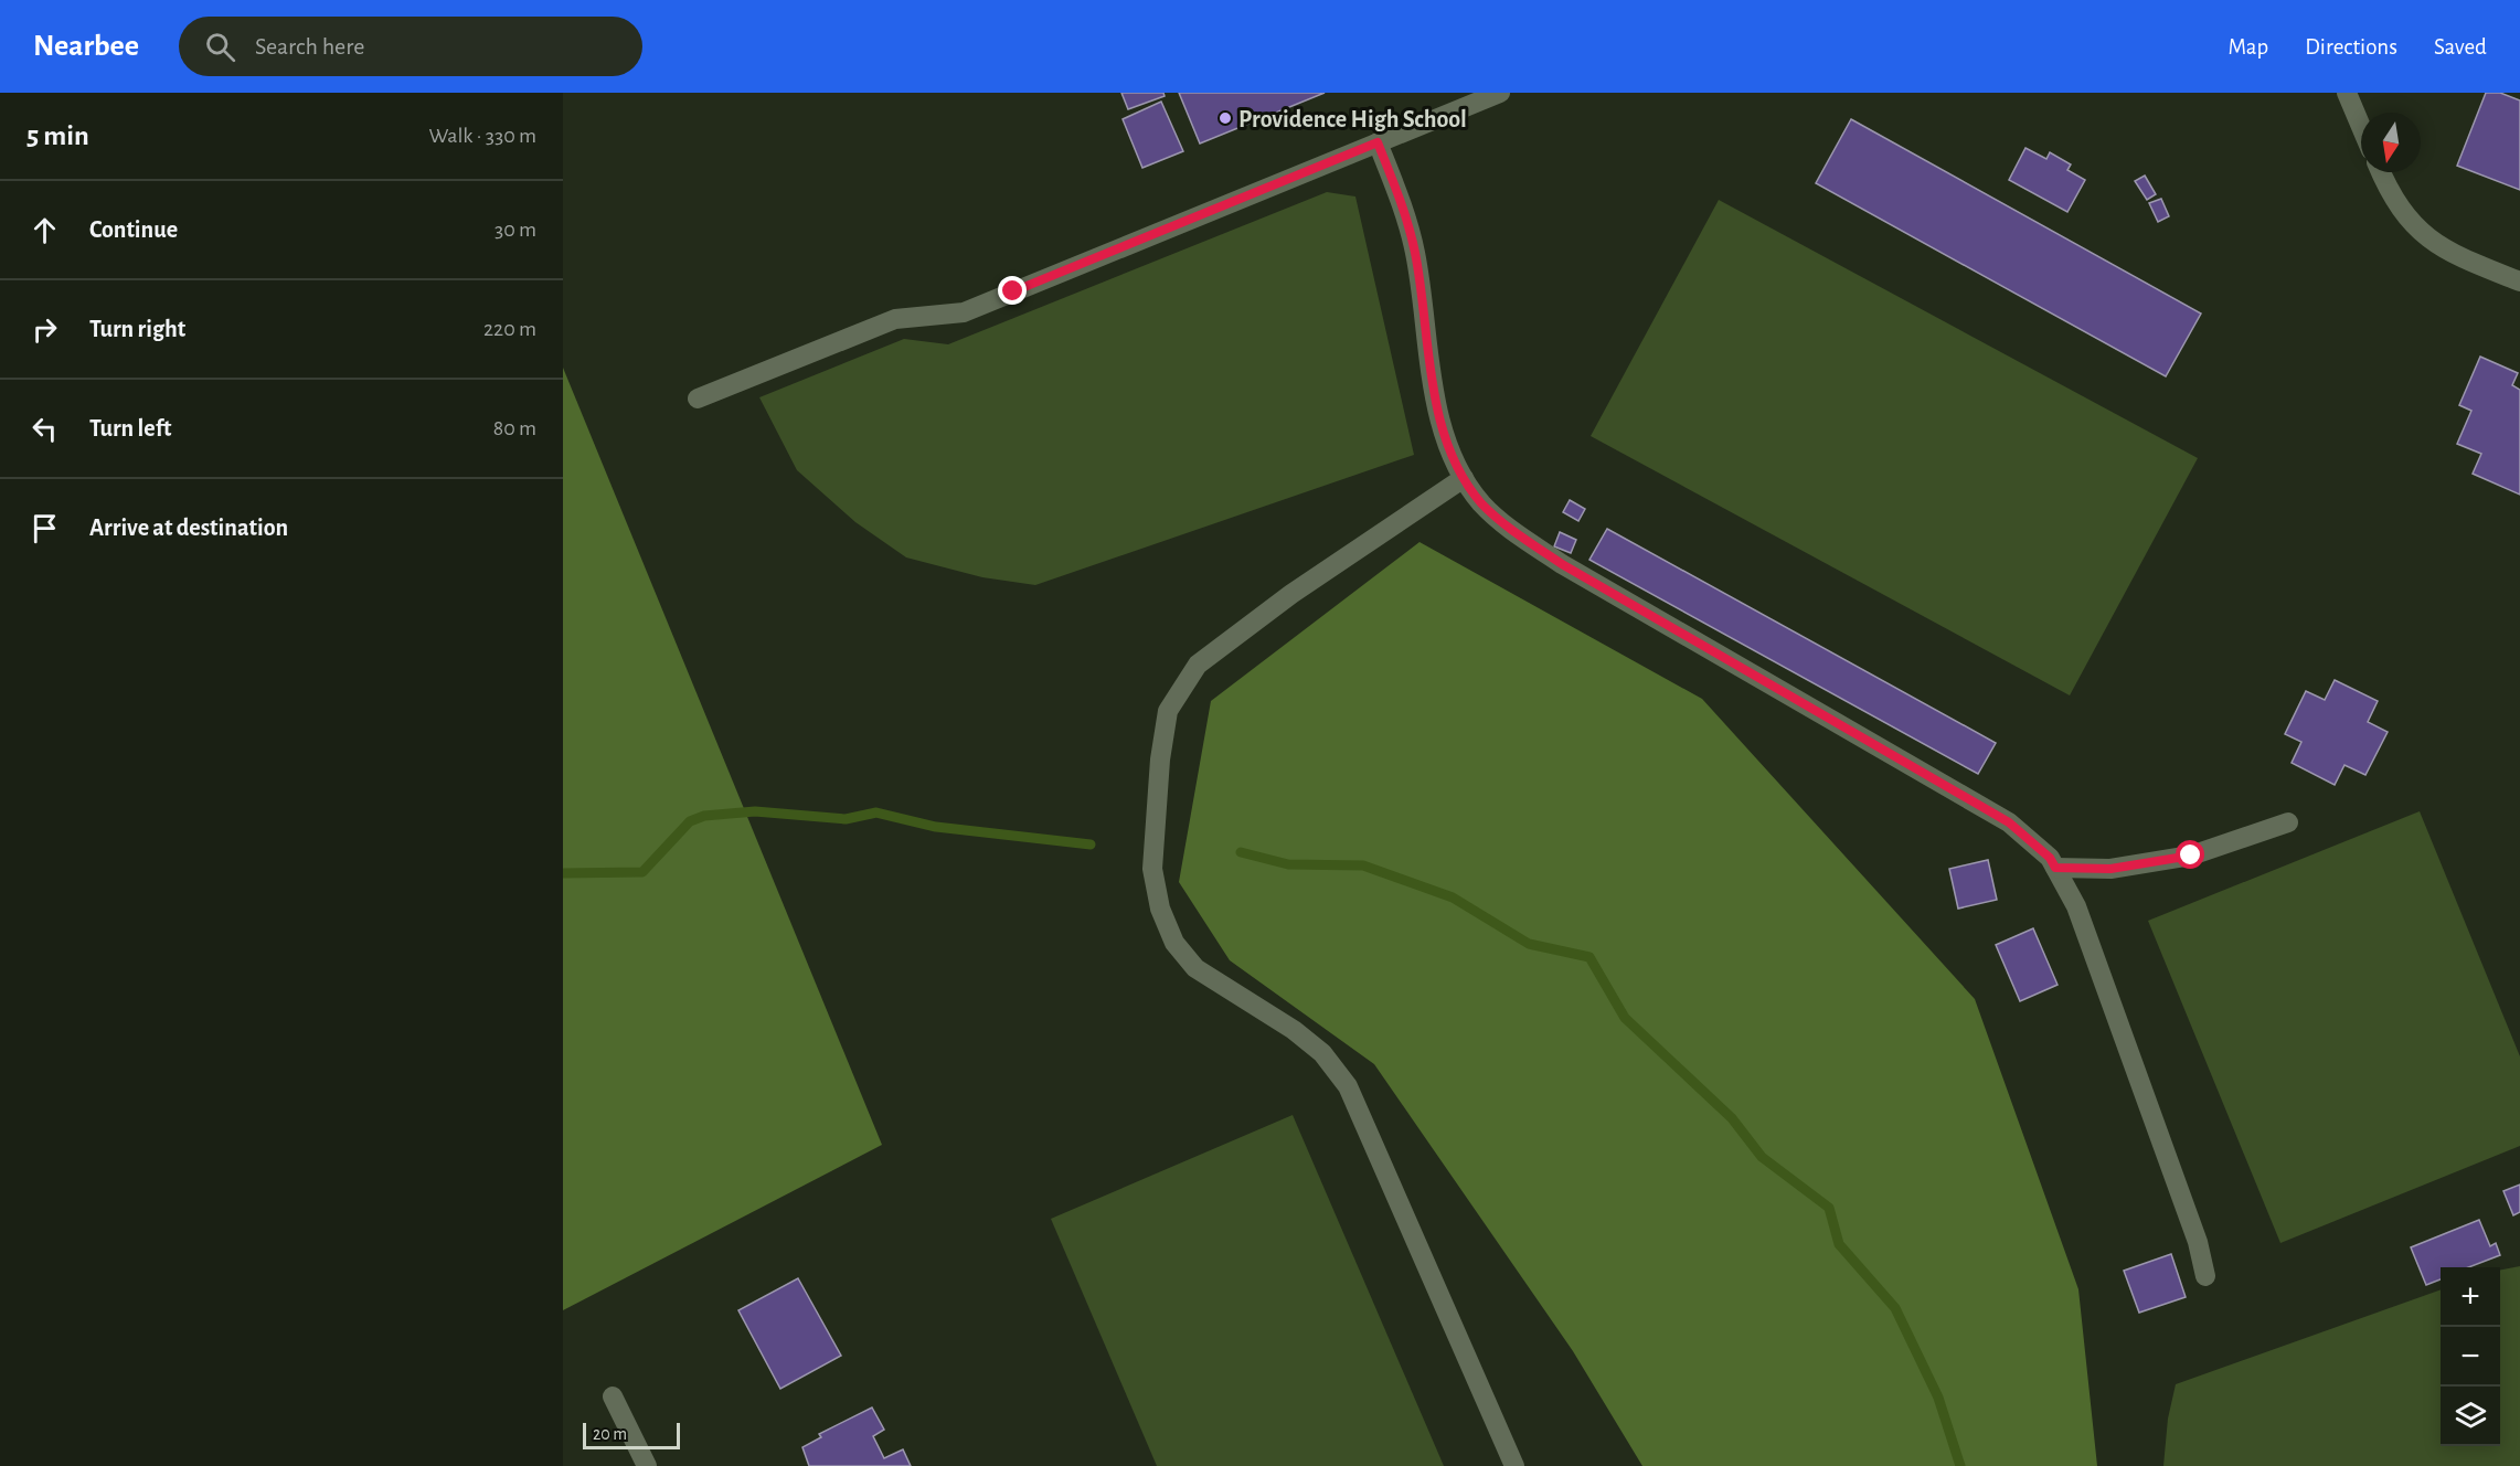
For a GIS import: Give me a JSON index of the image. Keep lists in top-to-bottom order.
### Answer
{
  "places": ["Providence High School"],
  "scale_bar": "20 m",
  "north": "bottom",
  "page": {
    "header": "Nearbee",
    "search": "Search here",
    "nav": ["Map", "Directions", "Saved"],
    "heading": ["5 min", "Walk · 330 m"],
    "list": [
      ["Continue", "30 m"],
      ["Turn right", "220 m"],
      ["Turn left", "80 m"],
      "Arrive at destination"
    ],
    "map_buttons": ["+", "−"],
    "scale": "20 m"
  }
}
